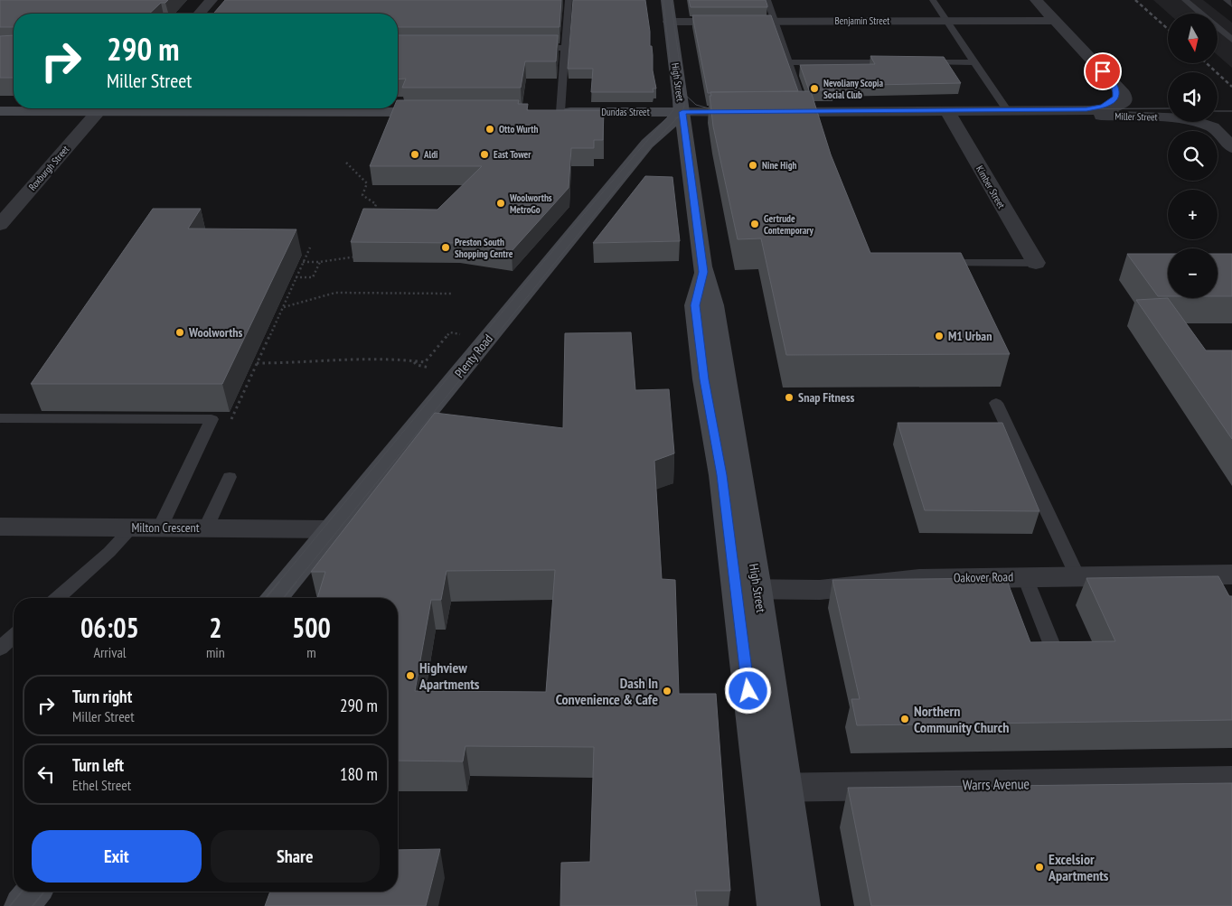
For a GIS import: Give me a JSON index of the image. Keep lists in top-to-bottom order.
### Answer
{
  "streets": {
    "main road": ["High Street", "Dundas Street", "Plenty Road"],
    "street": [
      "Benjamin Street",
      "Miller Street",
      "Roxburgh Street",
      "Kimber Street",
      "Milton Crescent",
      "Oakover Road",
      "Warrs Avenue"
    ]
  },
  "crossings": [
    ["Benjamin Street", "High Street"],
    ["High Street", "Dundas Street"],
    ["High Street", "Miller Street"],
    ["High Street", "Plenty Road"],
    ["High Street", "Oakover Road"],
    ["High Street", "Warrs Avenue"],
    ["Dundas Street", "Miller Street"],
    ["Dundas Street", "Plenty Road"],
    ["Miller Street", "Kimber Street"],
    ["Miller Street", "Plenty Road"],
    ["Plenty Road", "Milton Crescent"]
  ],
  "places": [
    "Nevoliany Scopia Social Club",
    "Otto Wurth",
    "Aldi",
    "East Tower",
    "Nine High",
    "Woolworths MetroGo",
    "Gertrude Contemporary",
    "Preston South Shopping Centre",
    "Woolworths",
    "M1 Urban",
    "Snap Fitness",
    "Highview Apartments",
    "Dash In Convenience & Cafe",
    "Northern Community Church",
    "Excelsior Apartments"
  ],
  "north": "bottom",
  "page": {
    "map_buttons": ["+", "−"],
    "turn": ["290 m", "Miller Street"],
    "eta": [
      "06:05",
      "Arrival",
      "2",
      "min",
      "500",
      "m"
    ],
    "list": [
      {
        "name": "Turn right",
        "note": "Miller Street",
        "value": "290 m"
      },
      {
        "name": "Turn left",
        "note": "Ethel Street",
        "value": "180 m"
      }
    ],
    "buttons": ["Exit", "Share"]
  }
}
